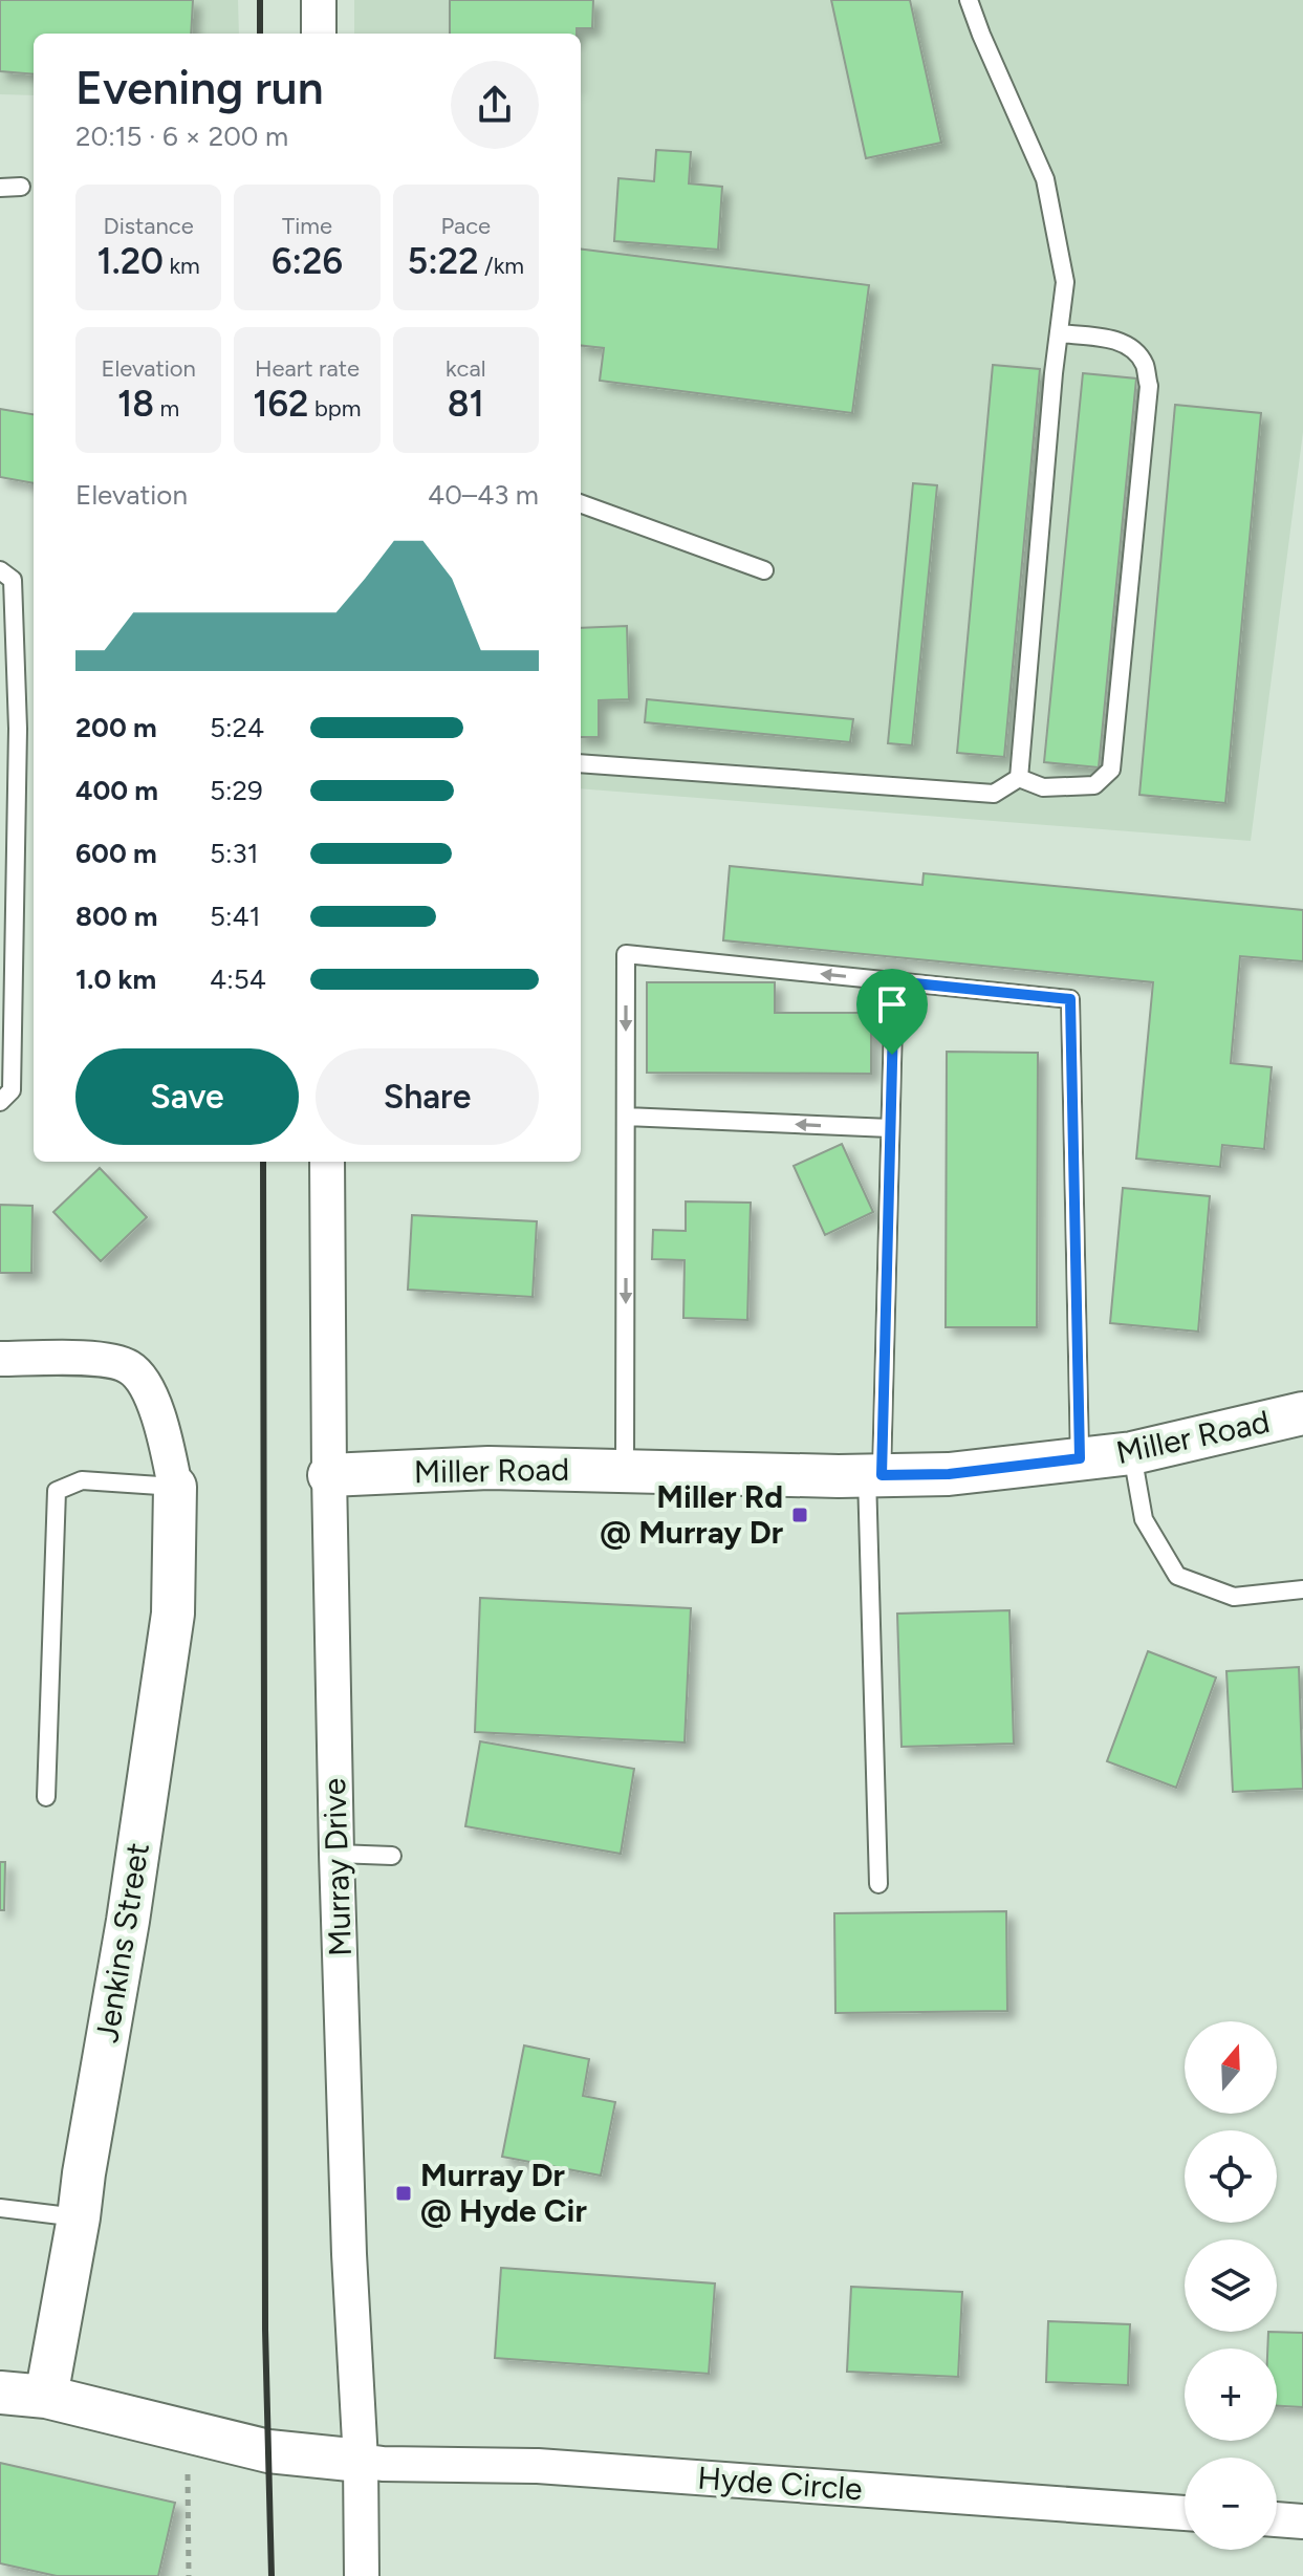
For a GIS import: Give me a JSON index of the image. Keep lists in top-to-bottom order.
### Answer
{
  "streets": {
    "street": [
      "Miller Road",
      "Murray Drive",
      "Jenkins Street",
      "Hyde Circle"
    ]
  },
  "crossings": [
    ["Miller Road", "Murray Drive"],
    ["Murray Drive", "Hyde Circle"]
  ],
  "places": {
    "transit": ["Miller Rd @ Murray Dr", "Murray Dr @ Hyde Cir"]
  },
  "north": "top",
  "page": {
    "heading": ["Evening run", "20:15 · 6 × 200 m"],
    "stats": [
      ["Distance", "1.20 km"],
      ["Time", "6:26"],
      ["Pace", "5:22 /km"],
      ["Elevation", "18 m"],
      ["Heart rate", "162 bpm"],
      ["kcal", "81"]
    ],
    "chart": ["Elevation", "40–43 m"],
    "list": [
      {
        "name": "200 m",
        "note": "5:24"
      },
      {
        "name": "400 m",
        "note": "5:29"
      },
      {
        "name": "600 m",
        "note": "5:31"
      },
      {
        "name": "800 m",
        "note": "5:41"
      },
      {
        "name": "1.0 km",
        "note": "4:54"
      }
    ],
    "buttons": ["Save", "Share"],
    "map_buttons": ["+", "−"]
  }
}
